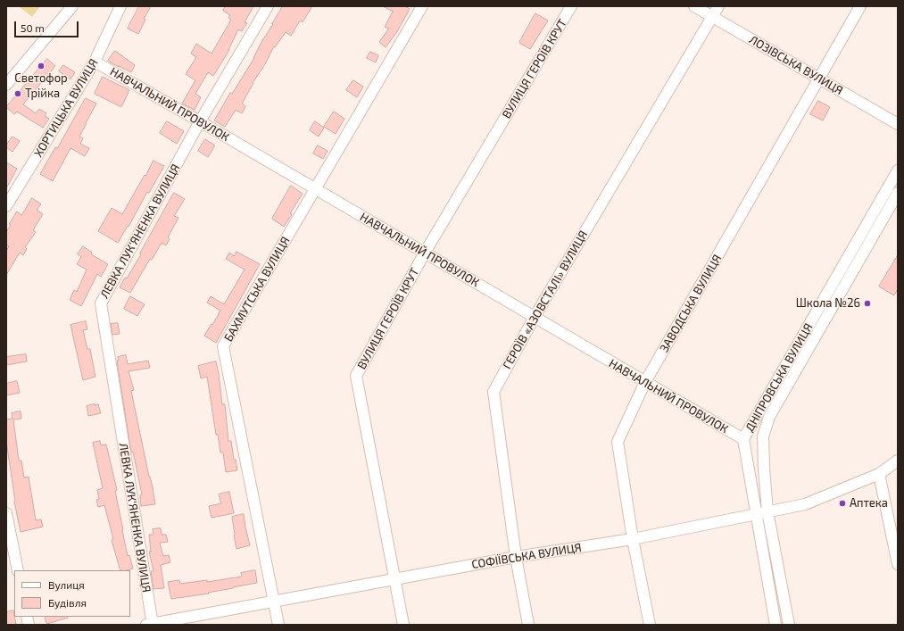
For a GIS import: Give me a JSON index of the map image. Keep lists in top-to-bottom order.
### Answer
{
  "streets": {
    "street": [
      "ЛОЗІВСЬКА ВУЛИЦЯ",
      "ВУЛИЦЯ ГЕРОЇВ КРУТ",
      "НАВЧАЛЬНИЙ ПРОВУЛОК",
      "ХОРТИЦЬКА ВУЛИЦЯ",
      "ЛЕВКА ЛУК'ЯНЕНКА ВУЛИЦЯ",
      "БАХМУТСЬКА ВУЛИЦЯ",
      "ГЕРОЇВ «АЗОВСТАЛІ» ВУЛИЦЯ",
      "ЗАВОДСЬКА ВУЛИЦЯ",
      "ДНІПРОВСЬКА ВУЛИЦЯ",
      "СОФІЇВСЬКА ВУЛИЦЯ"
    ]
  },
  "crossings": [
    ["ЛОЗІВСЬКА ВУЛИЦЯ", "ГЕРОЇВ «АЗОВСТАЛІ» ВУЛИЦЯ"],
    ["ЛОЗІВСЬКА ВУЛИЦЯ", "ЗАВОДСЬКА ВУЛИЦЯ"],
    ["ВУЛИЦЯ ГЕРОЇВ КРУТ", "НАВЧАЛЬНИЙ ПРОВУЛОК"],
    ["ВУЛИЦЯ ГЕРОЇВ КРУТ", "СОФІЇВСЬКА ВУЛИЦЯ"],
    ["НАВЧАЛЬНИЙ ПРОВУЛОК", "ХОРТИЦЬКА ВУЛИЦЯ"],
    ["НАВЧАЛЬНИЙ ПРОВУЛОК", "ЛЕВКА ЛУК'ЯНЕНКА ВУЛИЦЯ"],
    ["НАВЧАЛЬНИЙ ПРОВУЛОК", "БАХМУТСЬКА ВУЛИЦЯ"],
    ["НАВЧАЛЬНИЙ ПРОВУЛОК", "ГЕРОЇВ «АЗОВСТАЛІ» ВУЛИЦЯ"],
    ["НАВЧАЛЬНИЙ ПРОВУЛОК", "ЗАВОДСЬКА ВУЛИЦЯ"],
    ["НАВЧАЛЬНИЙ ПРОВУЛОК", "ДНІПРОВСЬКА ВУЛИЦЯ"],
    ["ЛЕВКА ЛУК'ЯНЕНКА ВУЛИЦЯ", "СОФІЇВСЬКА ВУЛИЦЯ"],
    ["БАХМУТСЬКА ВУЛИЦЯ", "СОФІЇВСЬКА ВУЛИЦЯ"],
    ["ГЕРОЇВ «АЗОВСТАЛІ» ВУЛИЦЯ", "СОФІЇВСЬКА ВУЛИЦЯ"],
    ["ЗАВОДСЬКА ВУЛИЦЯ", "СОФІЇВСЬКА ВУЛИЦЯ"],
    ["ДНІПРОВСЬКА ВУЛИЦЯ", "СОФІЇВСЬКА ВУЛИЦЯ"]
  ],
  "places": [
    "Светофор",
    "Трійка",
    "Школа №26",
    "Аптека"
  ],
  "legend": ["Вулиця", "Будівля"],
  "scale_bar": "50 m"
}
